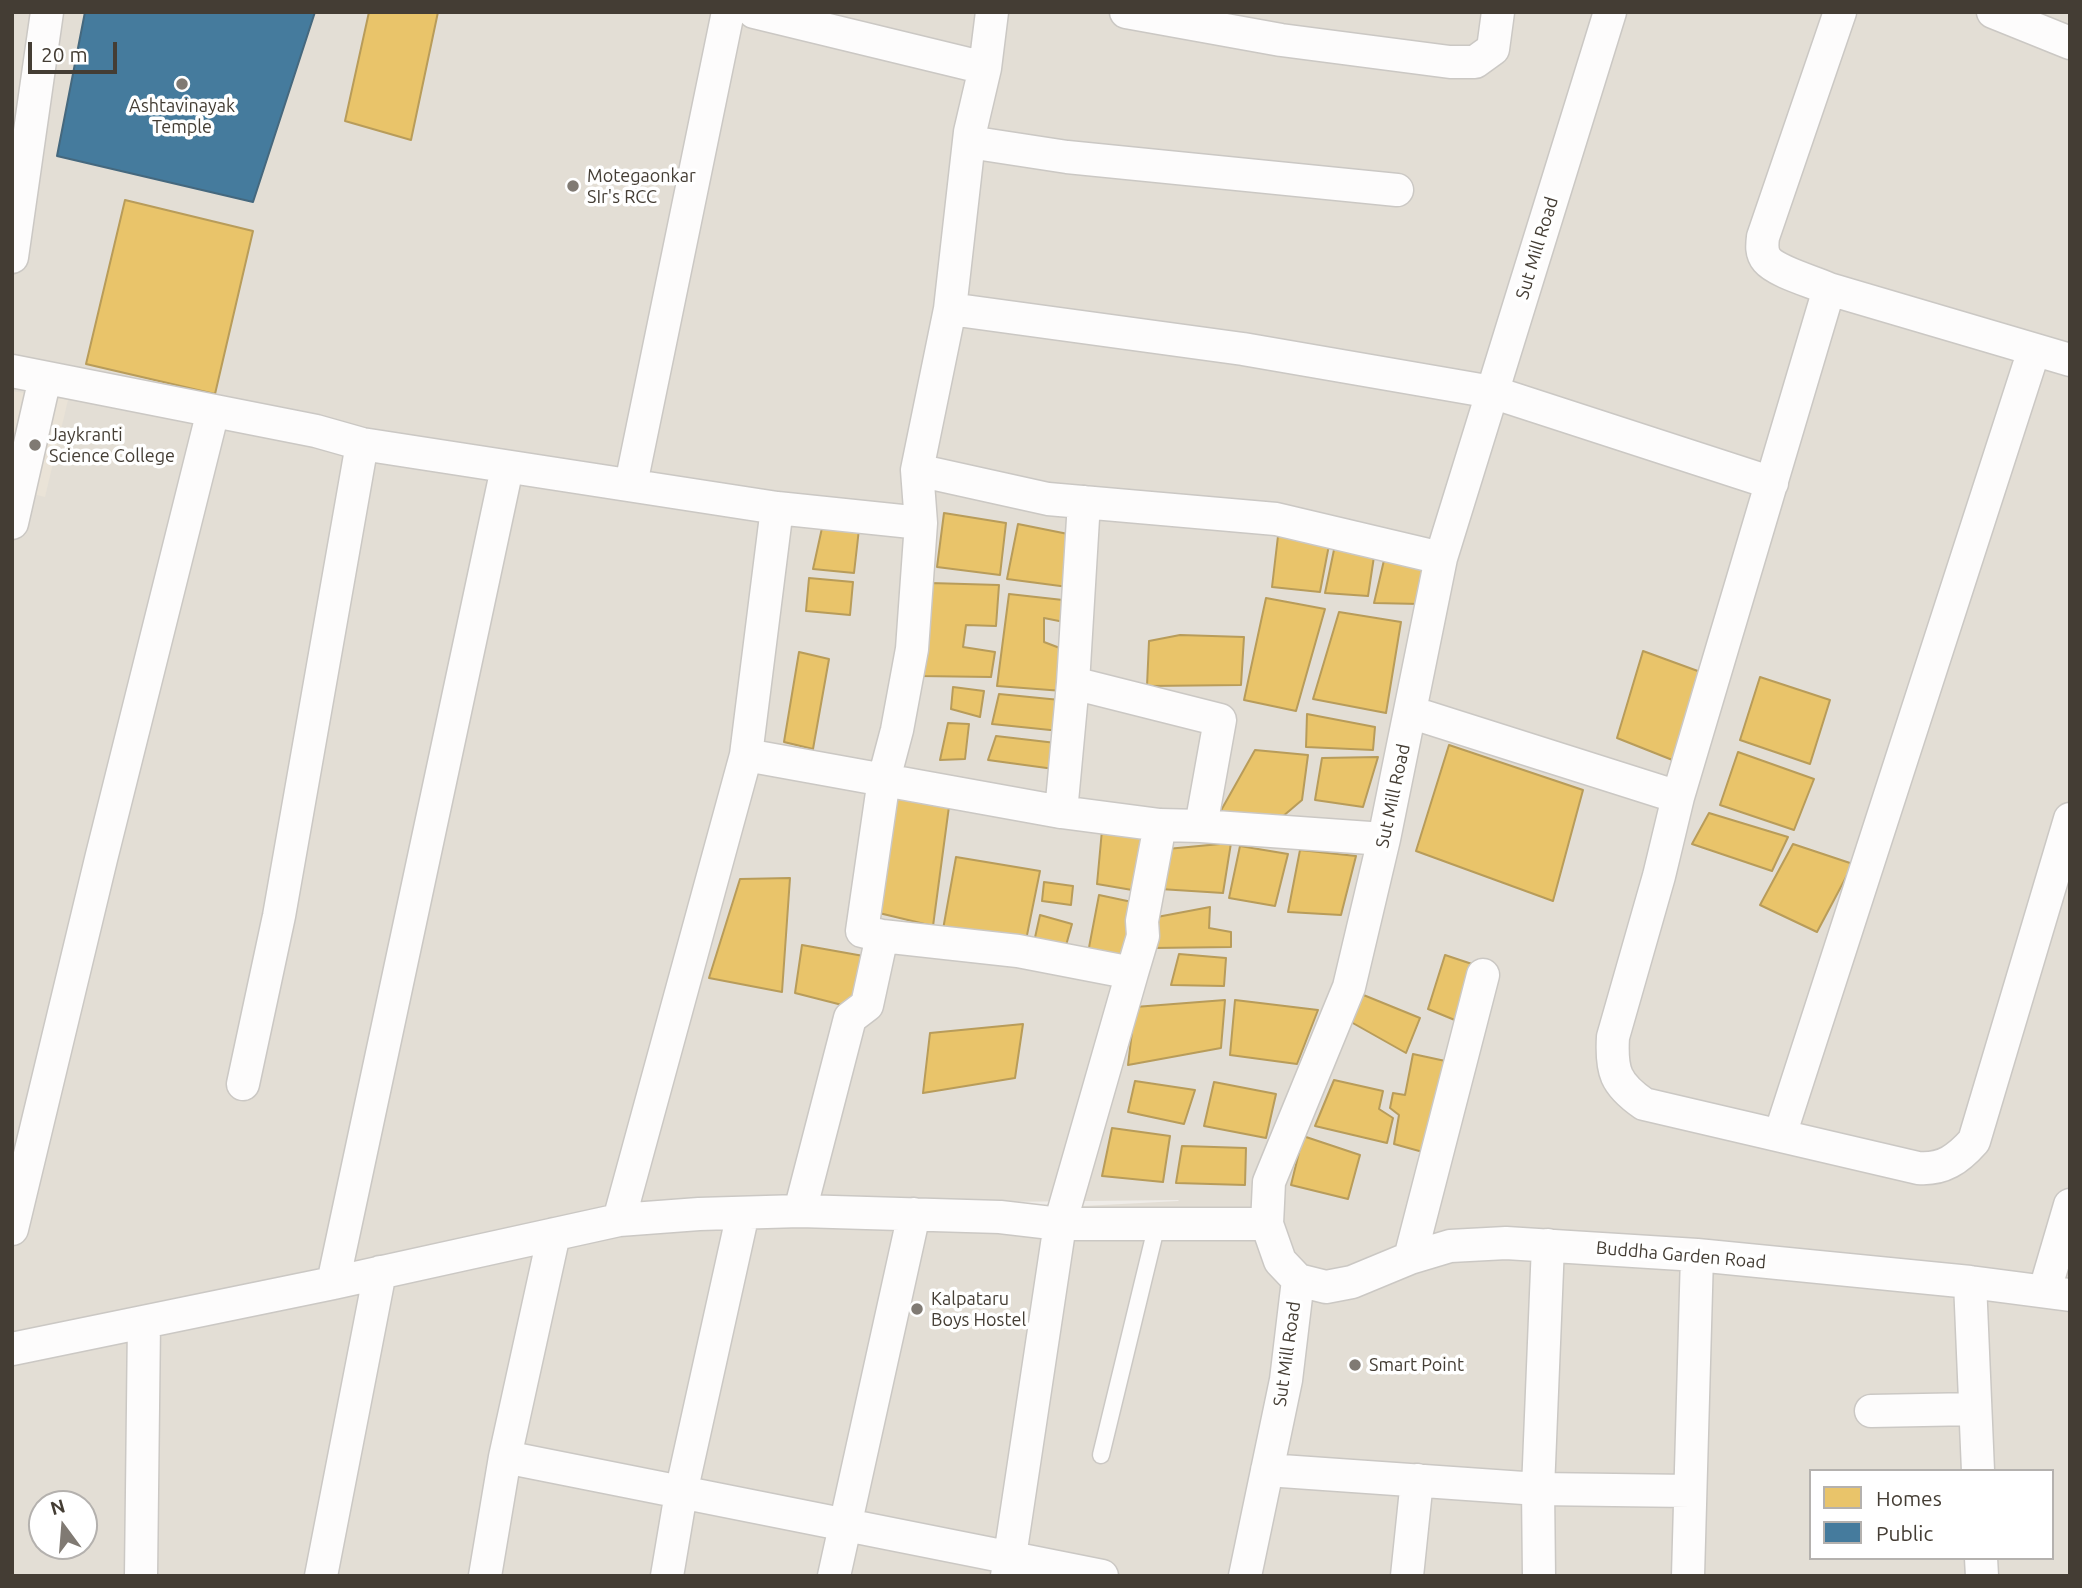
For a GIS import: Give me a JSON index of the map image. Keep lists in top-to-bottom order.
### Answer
{
  "streets": {
    "street": ["Sut Mill Road", "Buddha Garden Road"]
  },
  "crossings": [
    ["Sut Mill Road", "Buddha Garden Road"]
  ],
  "places": [
    "Ashtavinayak Temple",
    "Motegaonkar SIr's RCC",
    "Jaykranti Science College",
    "Kalpataru Boys Hostel",
    "Smart Point"
  ],
  "legend": ["Homes", "Public"],
  "scale_bar": "20 m",
  "north": "top"
}
